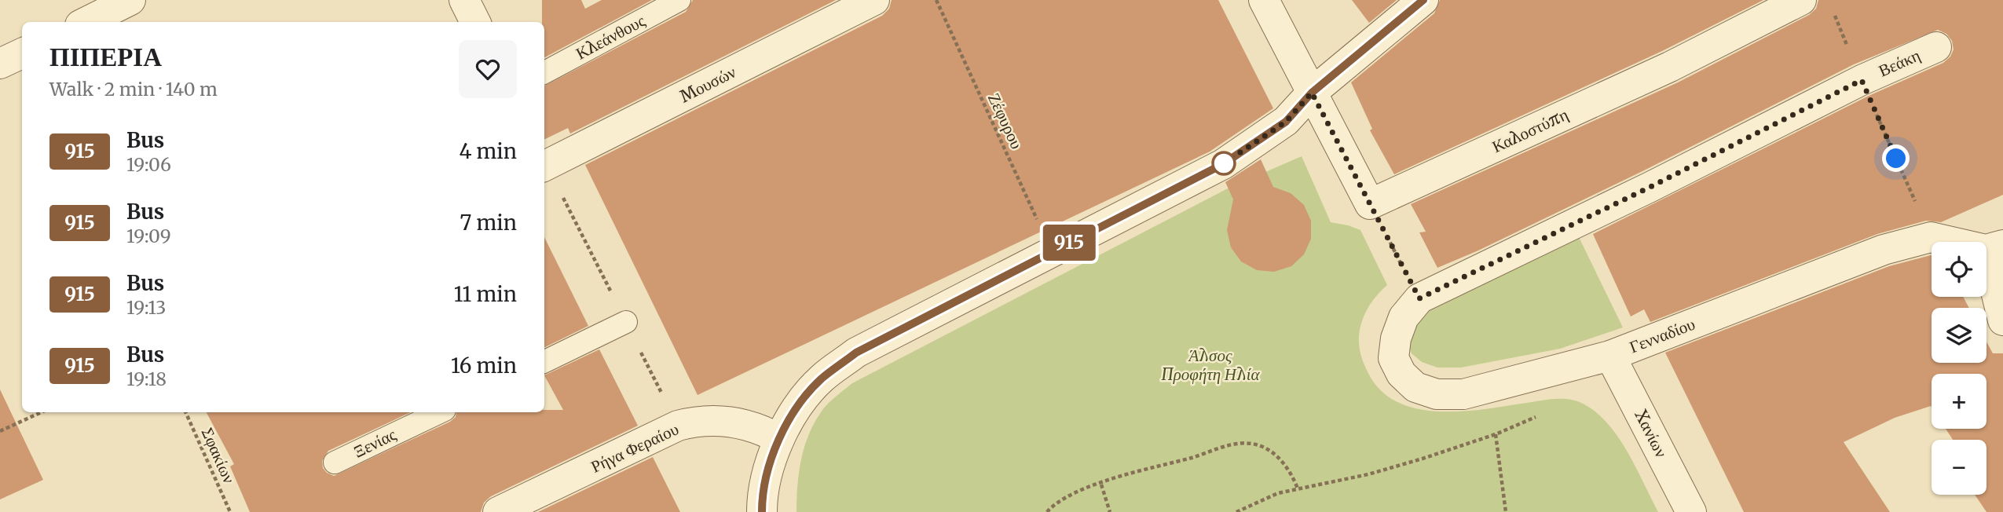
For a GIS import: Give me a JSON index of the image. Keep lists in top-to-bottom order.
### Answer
{
  "streets": {
    "street": [
      "Βεάκη",
      "Μουσών",
      "Καλοστύπη",
      "Γενναδίου",
      "Χανίων",
      "Ρήγα Φεραίου"
    ],
    "lane": ["Κλεάνθους", "Ξενίας"],
    "path": ["Ζέφυρου", "Σφακίων"]
  },
  "crossings": [
    ["Βεάκη", "Γενναδίου"],
    ["Γενναδίου", "Χανίων"]
  ],
  "parks": ["Άλσος Προφήτη Ηλία"],
  "lines": ["bus line 915"],
  "page": {
    "on_map": "915",
    "heading": ["ΠΙΠΕΡΙΑ", "Walk · 2 min · 140 m"],
    "list": [
      {
        "mark": "915",
        "name": "Bus",
        "note": "19:06",
        "value": "4 min"
      },
      {
        "mark": "915",
        "name": "Bus",
        "note": "19:09",
        "value": "7 min"
      },
      {
        "mark": "915",
        "name": "Bus",
        "note": "19:13",
        "value": "11 min"
      },
      {
        "mark": "915",
        "name": "Bus",
        "note": "19:18",
        "value": "16 min"
      }
    ],
    "map_buttons": ["+", "−"]
  }
}
